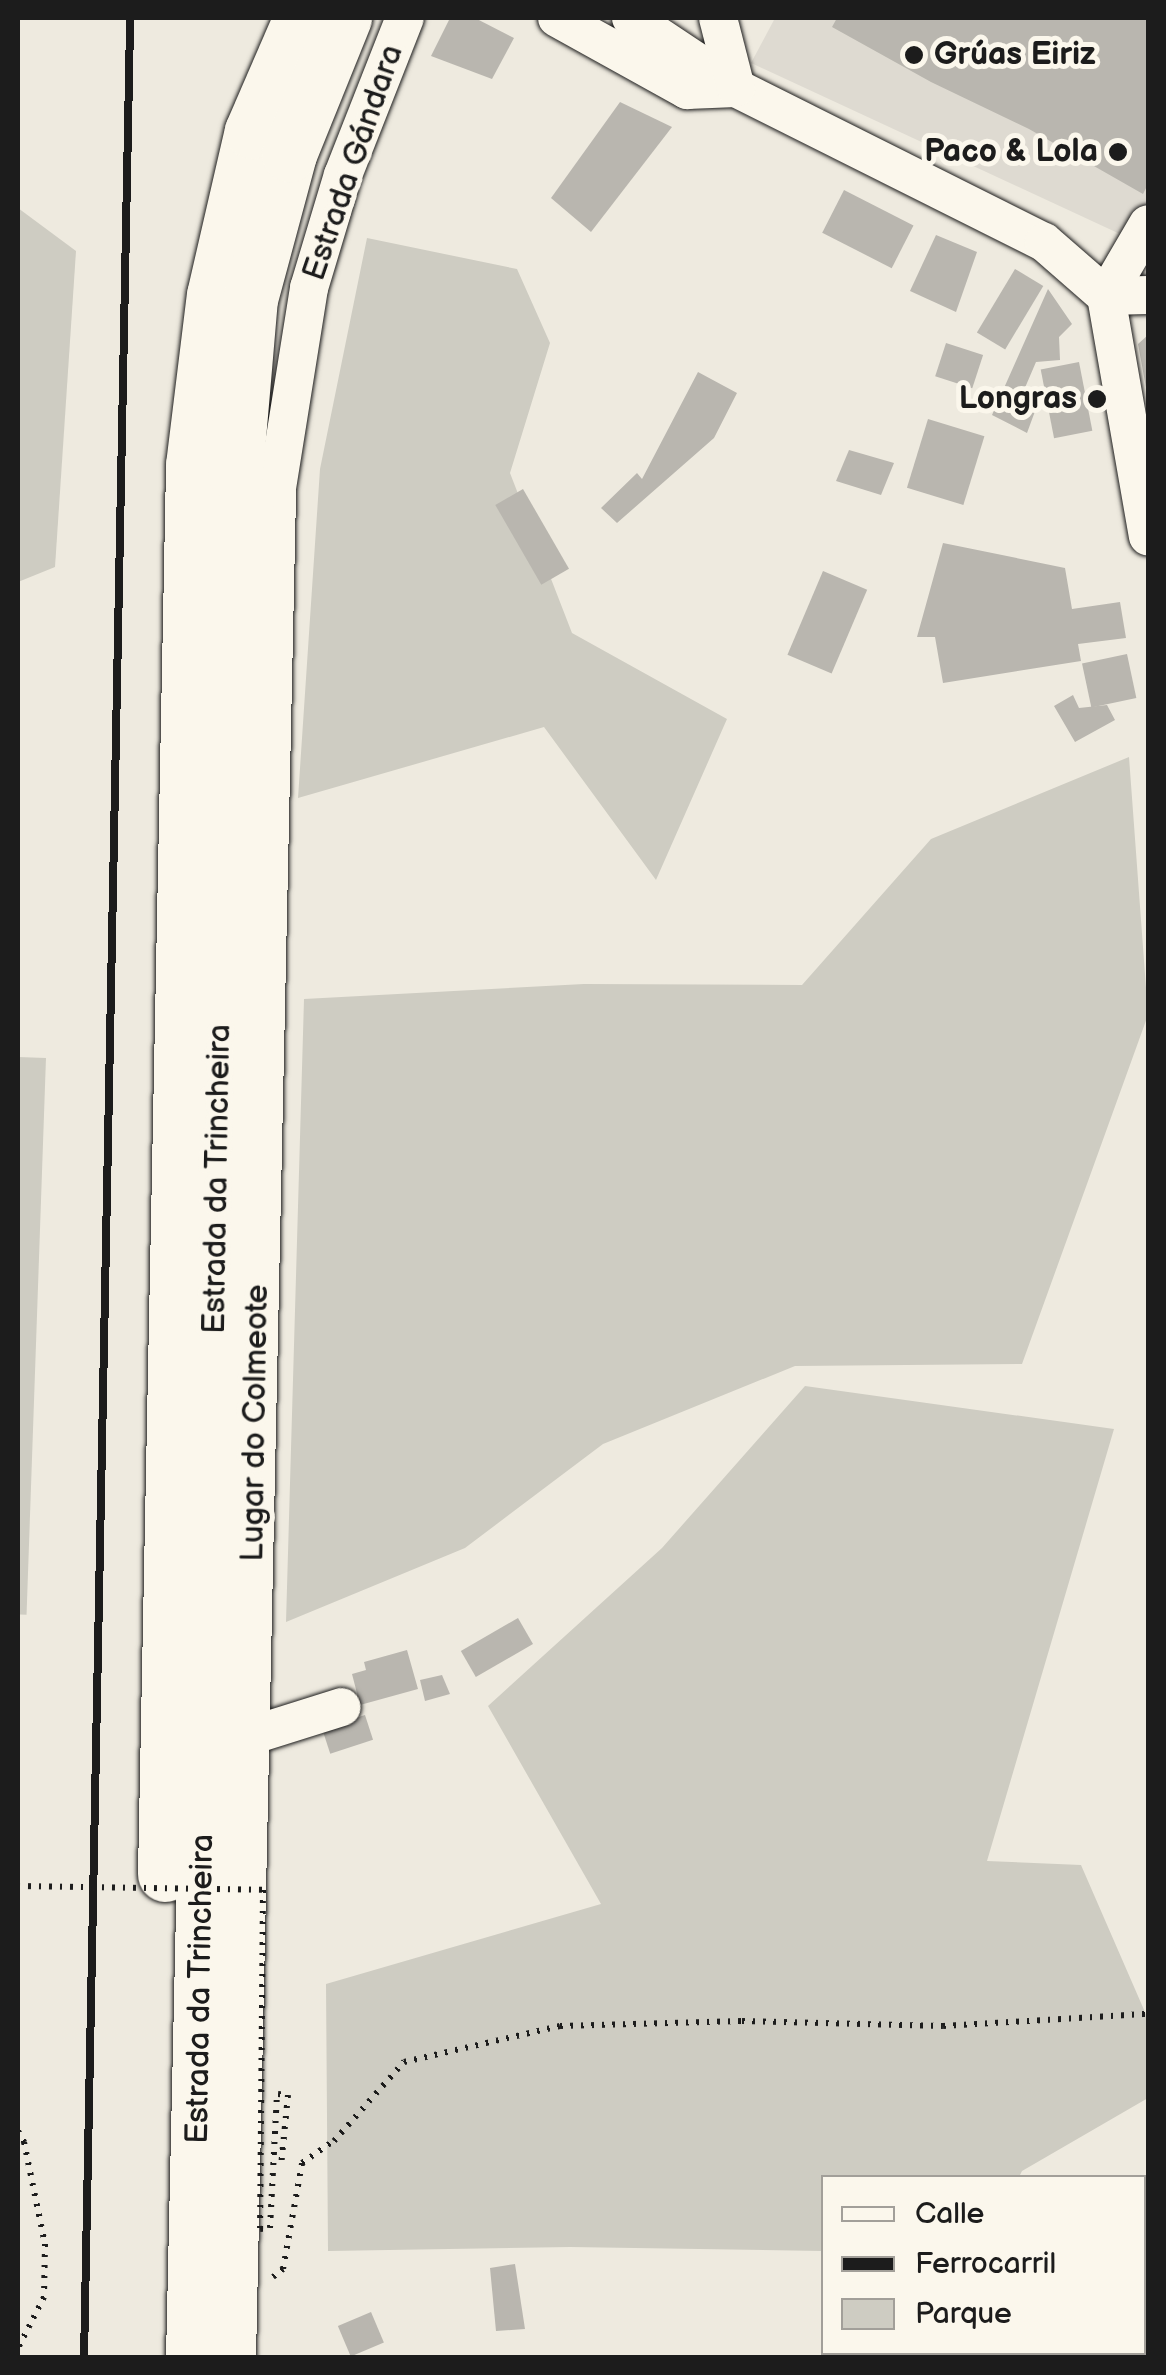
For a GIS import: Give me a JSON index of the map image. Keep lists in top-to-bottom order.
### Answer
{
  "streets": {
    "highway": ["Estrada da Trincheira"],
    "street": ["Estrada Gándara", "Lugar do Colmeote"]
  },
  "crossings": [
    ["Estrada Gándara", "Lugar do Colmeote"]
  ],
  "places": ["Grúas Eiriz", "Paco & Lola", "Longras"],
  "legend": ["Calle", "Ferrocarril", "Parque"]
}
